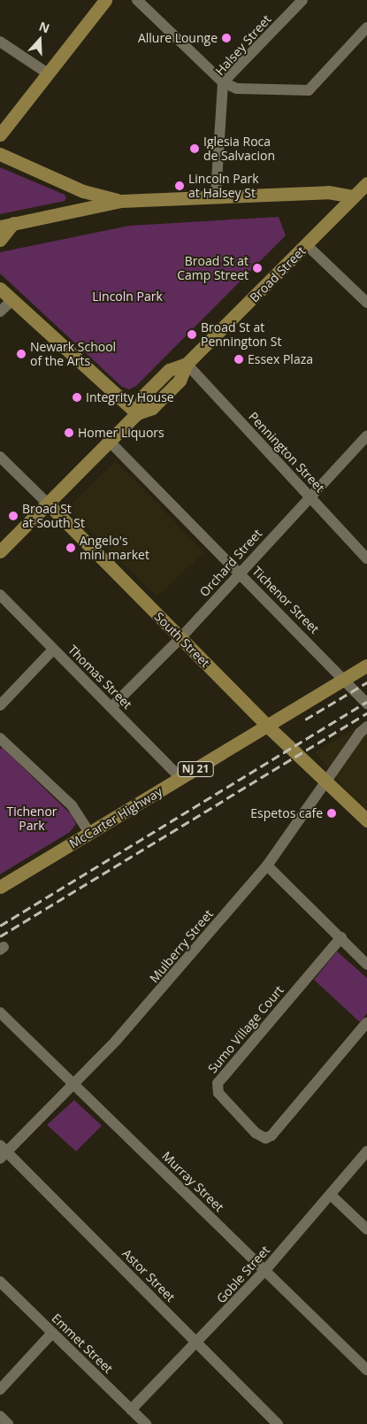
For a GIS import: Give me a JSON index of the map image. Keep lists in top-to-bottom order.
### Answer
{
  "streets": {
    "main road": [
      "Broad Street",
      "South Street",
      "NJ 21",
      "McCarter Highway"
    ],
    "street": [
      "Halsey Street",
      "Pennington Street",
      "Orchard Street",
      "Tichenor Street",
      "Thomas Street",
      "Mulberry Street",
      "Sumo Village Court",
      "Murray Street",
      "Goble Street",
      "Astor Street",
      "Emmet Street"
    ]
  },
  "crossings": [
    ["Broad Street", "Pennington Street"],
    ["Broad Street", "Tichenor Street"],
    ["Broad Street", "South Street"],
    ["Pennington Street", "Orchard Street"],
    ["Orchard Street", "Tichenor Street"],
    ["Orchard Street", "South Street"],
    ["Orchard Street", "Thomas Street"],
    ["Tichenor Street", "McCarter Highway"],
    ["South Street", "McCarter Highway"],
    ["South Street", "Mulberry Street"],
    ["Thomas Street", "McCarter Highway"],
    ["Mulberry Street", "Murray Street"],
    ["Mulberry Street", "Astor Street"],
    ["Murray Street", "Goble Street"],
    ["Goble Street", "Astor Street"],
    ["Goble Street", "Emmet Street"]
  ],
  "parks": ["Lincoln Park", "Tichenor Park"],
  "places": [
    "Allure Lounge",
    "Iglesia Roca de Salvacion",
    "Lincoln Park at Halsey St",
    "Broad St at Camp Street",
    "Broad St at Pennington St",
    "Newark School of the Arts",
    "Essex Plaza",
    "Integrity House",
    "Homer Liquors",
    "Broad St at South St",
    "Angelo's mini market",
    "Espetos cafe"
  ],
  "north": "top"
}
